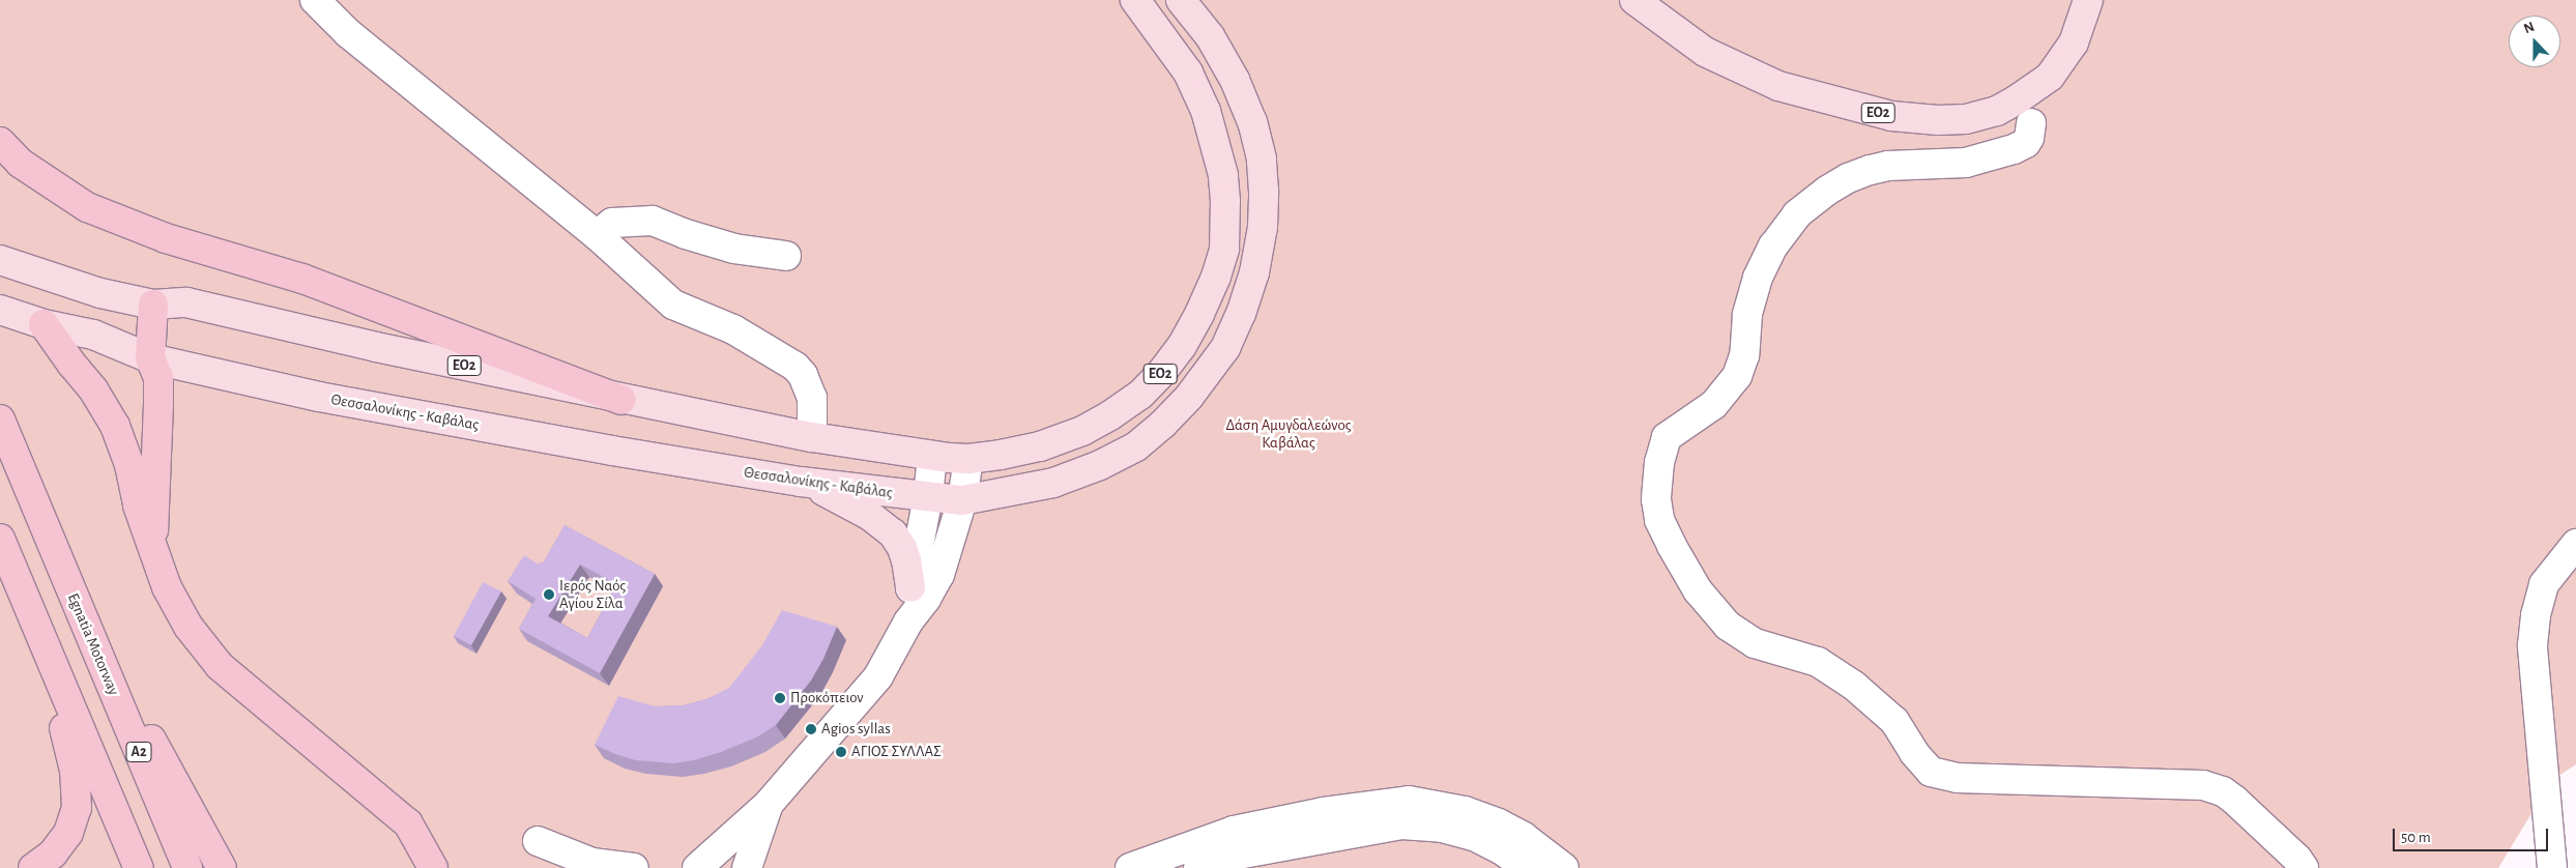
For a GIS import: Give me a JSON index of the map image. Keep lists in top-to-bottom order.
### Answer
{
  "streets": {
    "highway": ["Egnatia Motorway", "Α2"],
    "main road": ["ΕΟ2", "Θεσσαλονίκης - Καβάλας"]
  },
  "parks": ["Δάση Αμυγδαλεώνος Καβάλας"],
  "places": [
    "Ιερός Ναός Αγίου Σίλα",
    "Προκόπειον",
    "Agios syllas",
    "ΑΓΙΟΣ ΣΥΛΛΑΣ"
  ],
  "scale_bar": "50 m",
  "north": "top"
}
